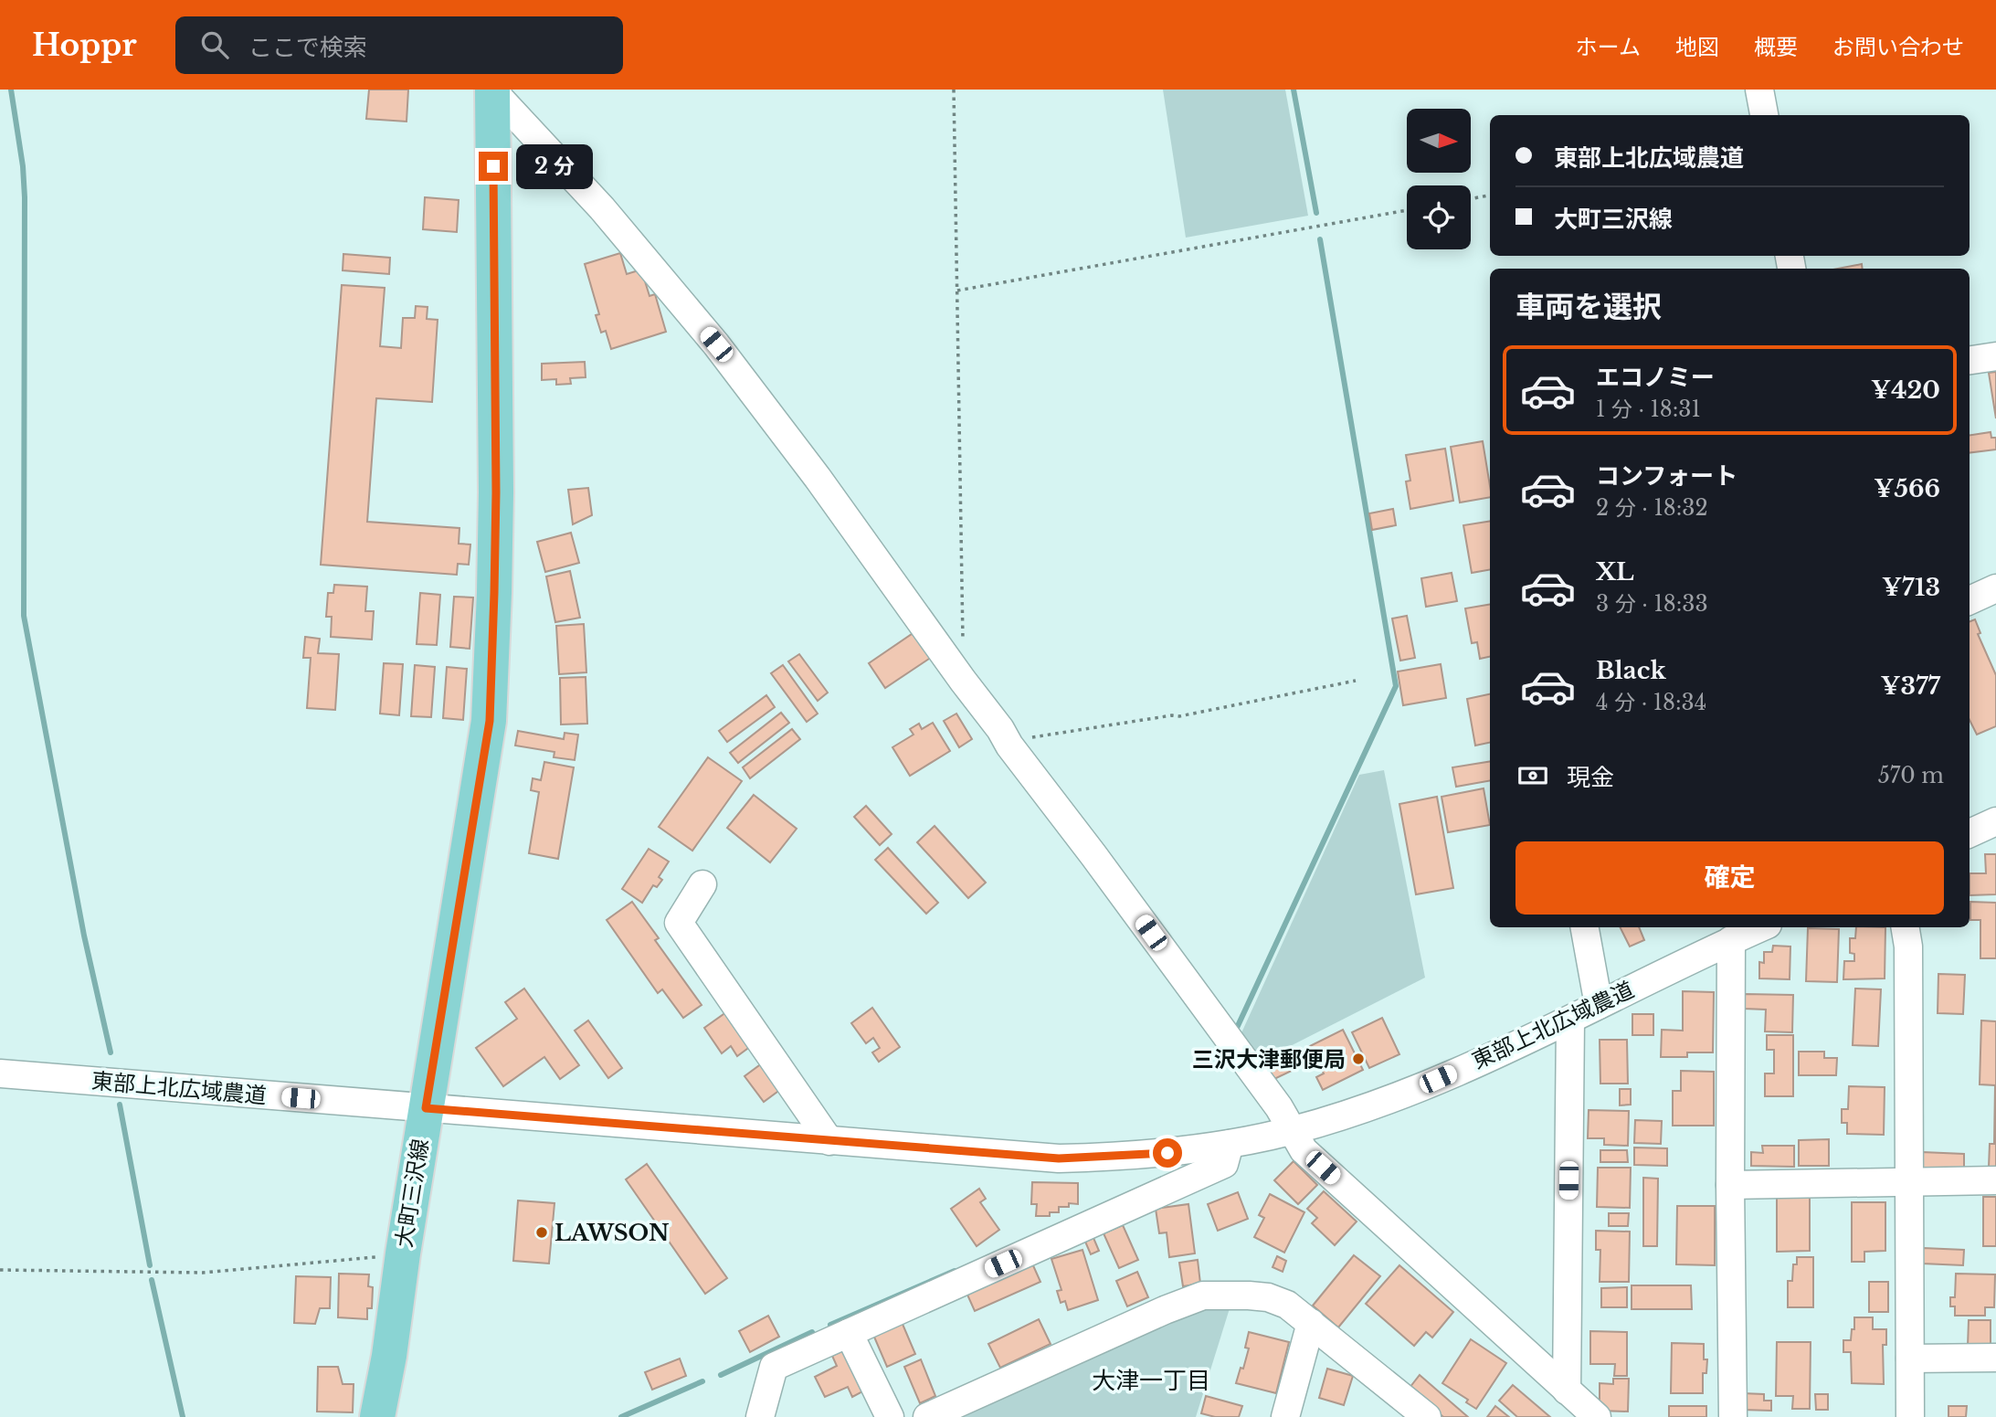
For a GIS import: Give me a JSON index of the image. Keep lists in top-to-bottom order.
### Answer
{
  "streets": {
    "main road": ["大町三沢線"],
    "street": ["東部上北広域農道"]
  },
  "crossings": [
    ["東部上北広域農道", "大町三沢線"]
  ],
  "districts": ["大津一丁目"],
  "places": ["三沢大津郵便局", "LAWSON"],
  "north": "right",
  "page": {
    "header": "Hoppr",
    "search": "ここで検索",
    "nav": [
      "ホーム",
      "地図",
      "概要",
      "お問い合わせ"
    ],
    "banner": ["東部上北広域農道", "大町三沢線"],
    "bubble": "2 分",
    "heading": "車両を選択",
    "list": [
      {
        "name": "エコノミー",
        "note": "1 分 · 18:31",
        "value": "¥420"
      },
      {
        "name": "コンフォート",
        "note": "2 分 · 18:32",
        "value": "¥566"
      },
      {
        "name": "XL",
        "note": "3 分 · 18:33",
        "value": "¥713"
      },
      {
        "name": "Black",
        "note": "4 分 · 18:34",
        "value": "¥377"
      }
    ],
    "pay": ["現金", "570 m"],
    "buttons": "確定"
  }
}
